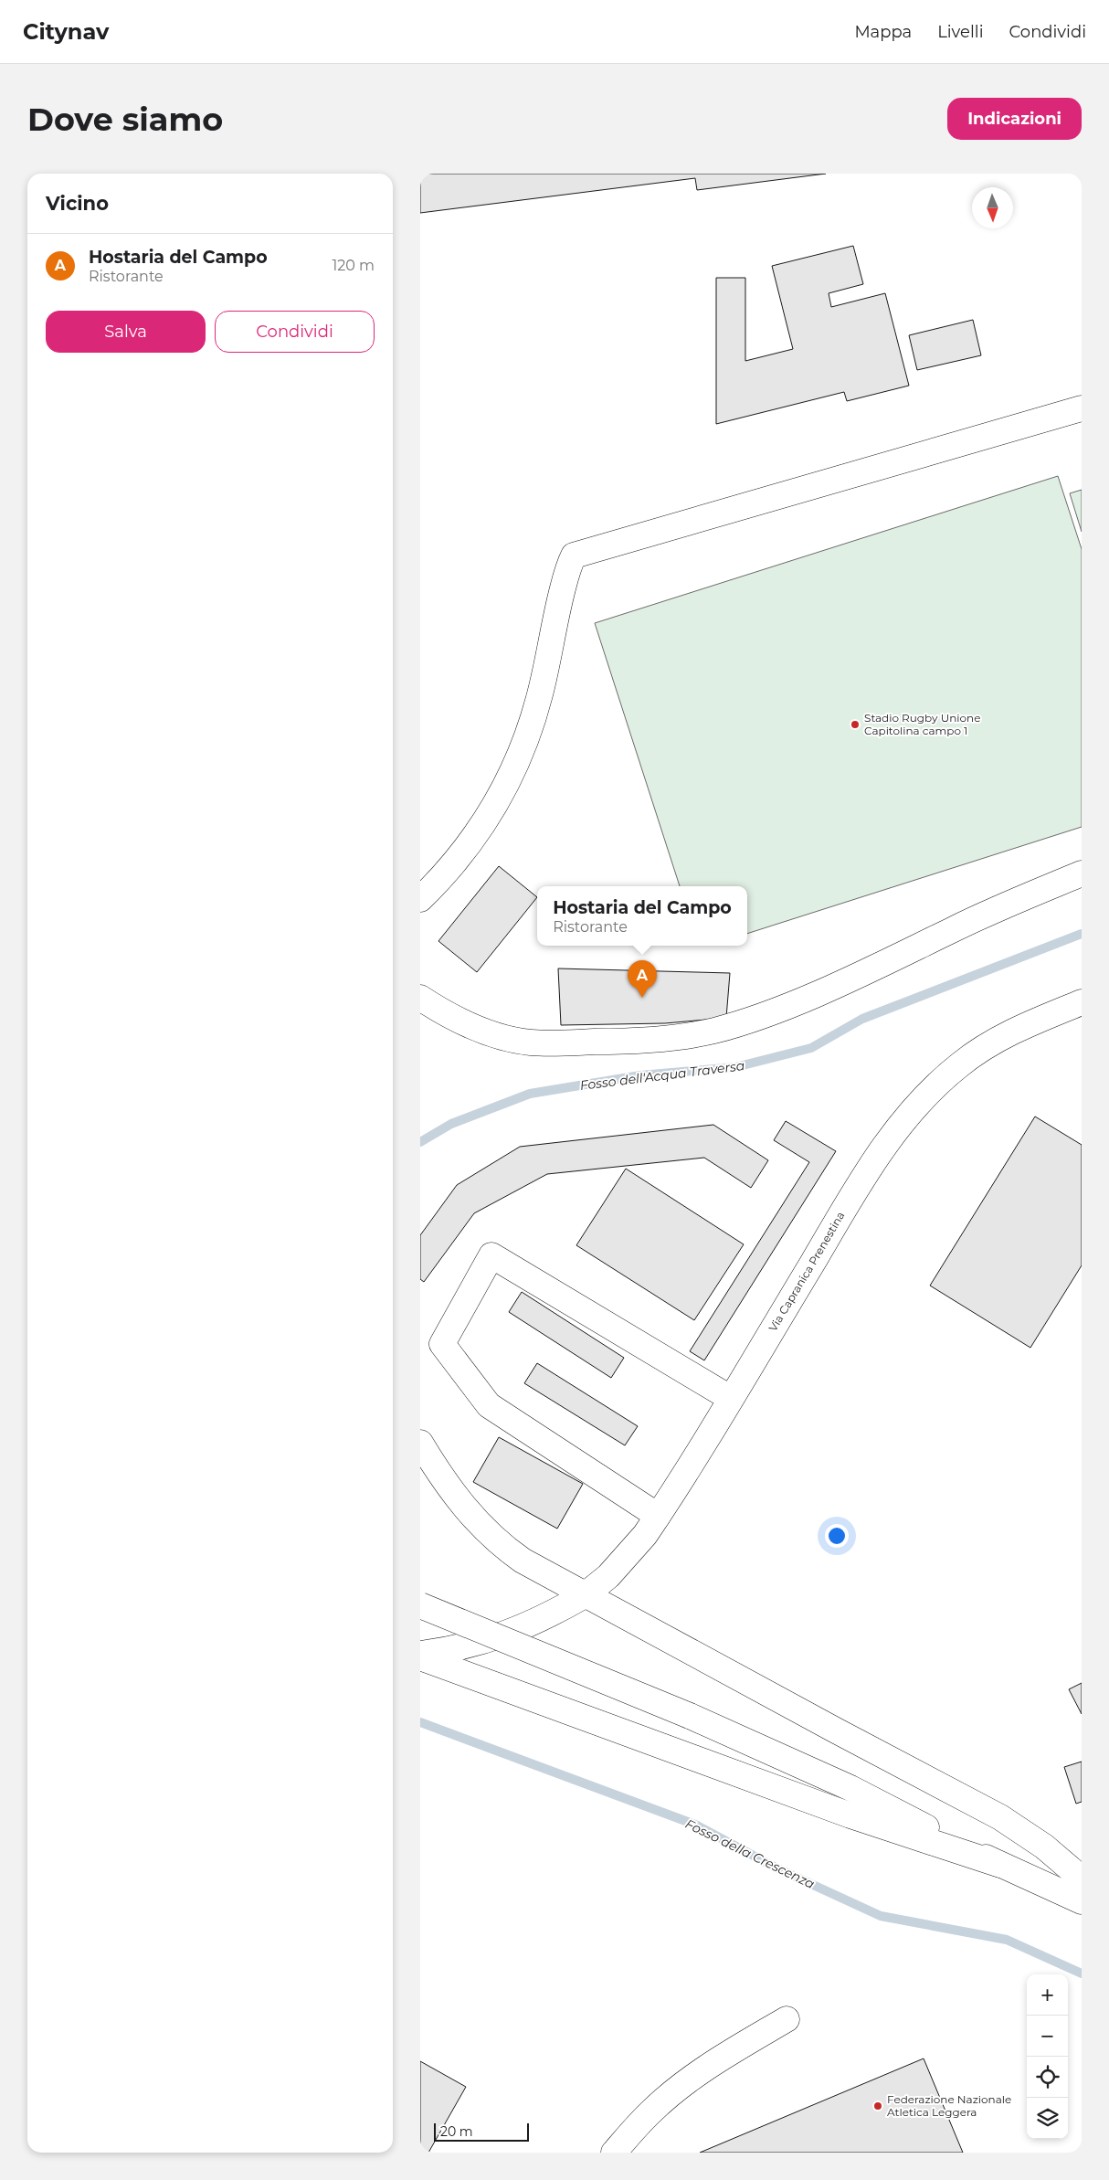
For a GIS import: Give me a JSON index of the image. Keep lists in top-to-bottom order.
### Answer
{
  "streets": {
    "main road": ["Via Capranica Prenestina"]
  },
  "water": ["Fosso dell'Acqua Traversa", "Fosso della Crescenza"],
  "places": ["Stadio Rugby Unione Capitolina campo 1", "Federazione Nazionale Atletica Leggera"],
  "scale_bar": "20 m",
  "north": "bottom",
  "page": {
    "header": "Citynav",
    "nav": ["Mappa", "Livelli", "Condividi"],
    "buttons": [
      "Indicazioni",
      ["Salva", "Condividi"]
    ],
    "title": "Dove siamo",
    "heading": "Vicino",
    "list": [
      {
        "mark": "A",
        "name": "Hostaria del Campo",
        "note": "Ristorante",
        "value": "120 m"
      }
    ],
    "popup": ["Hostaria del Campo", "Ristorante"],
    "pins": "A",
    "map_buttons": ["+", "−"],
    "scale": "20 m"
  }
}
